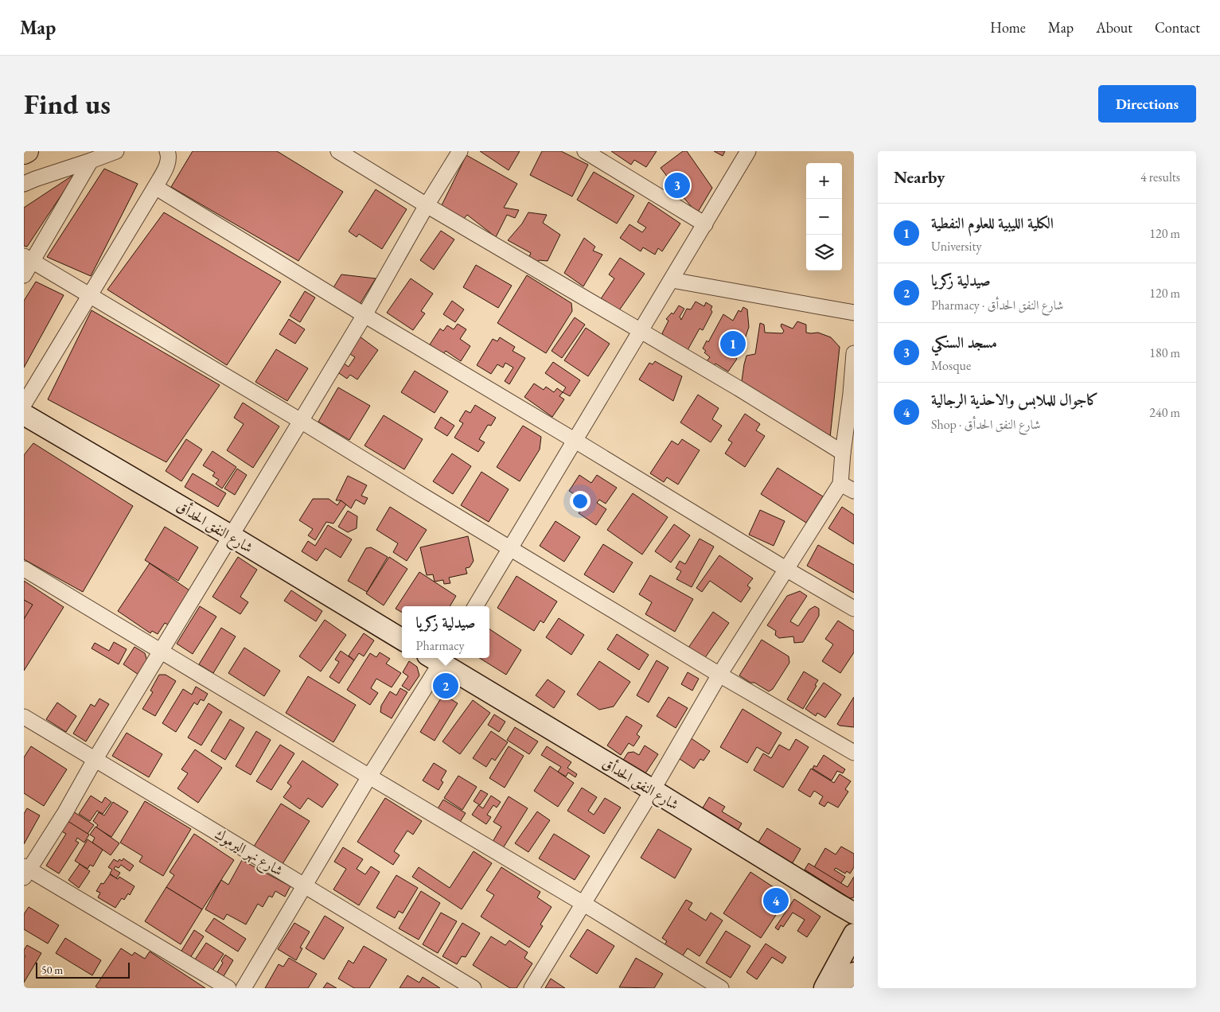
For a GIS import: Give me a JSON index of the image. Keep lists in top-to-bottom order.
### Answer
{
  "streets": {
    "main road": ["شارع النفق الحدأق"],
    "street": ["شارع نهر اليرموك"]
  },
  "scale_bar": "50 m",
  "page": {
    "header": "Map",
    "nav": [
      "Home",
      "Map",
      "About",
      "Contact"
    ],
    "buttons": "Directions",
    "title": "Find us",
    "heading": ["Nearby", "4 results"],
    "map_buttons": ["+", "−"],
    "pins": [
      "3",
      "1",
      "2",
      "4"
    ],
    "list": [
      {
        "mark": "1",
        "name": "الكلية الليبية للعلوم النفطية",
        "note": "University",
        "value": "120 m"
      },
      {
        "mark": "2",
        "name": "صيدلية زكريا",
        "note": "Pharmacy · شارع النفق الحدأق",
        "value": "120 m"
      },
      {
        "mark": "3",
        "name": "مسجد السنكي",
        "note": "Mosque",
        "value": "180 m"
      },
      {
        "mark": "4",
        "name": "كاجوال للملابس والاحذية الرجالية",
        "note": "Shop · شارع النفق الحدأق",
        "value": "240 m"
      }
    ],
    "popup": ["صيدلية زكريا", "Pharmacy"],
    "scale": "50 m"
  }
}
